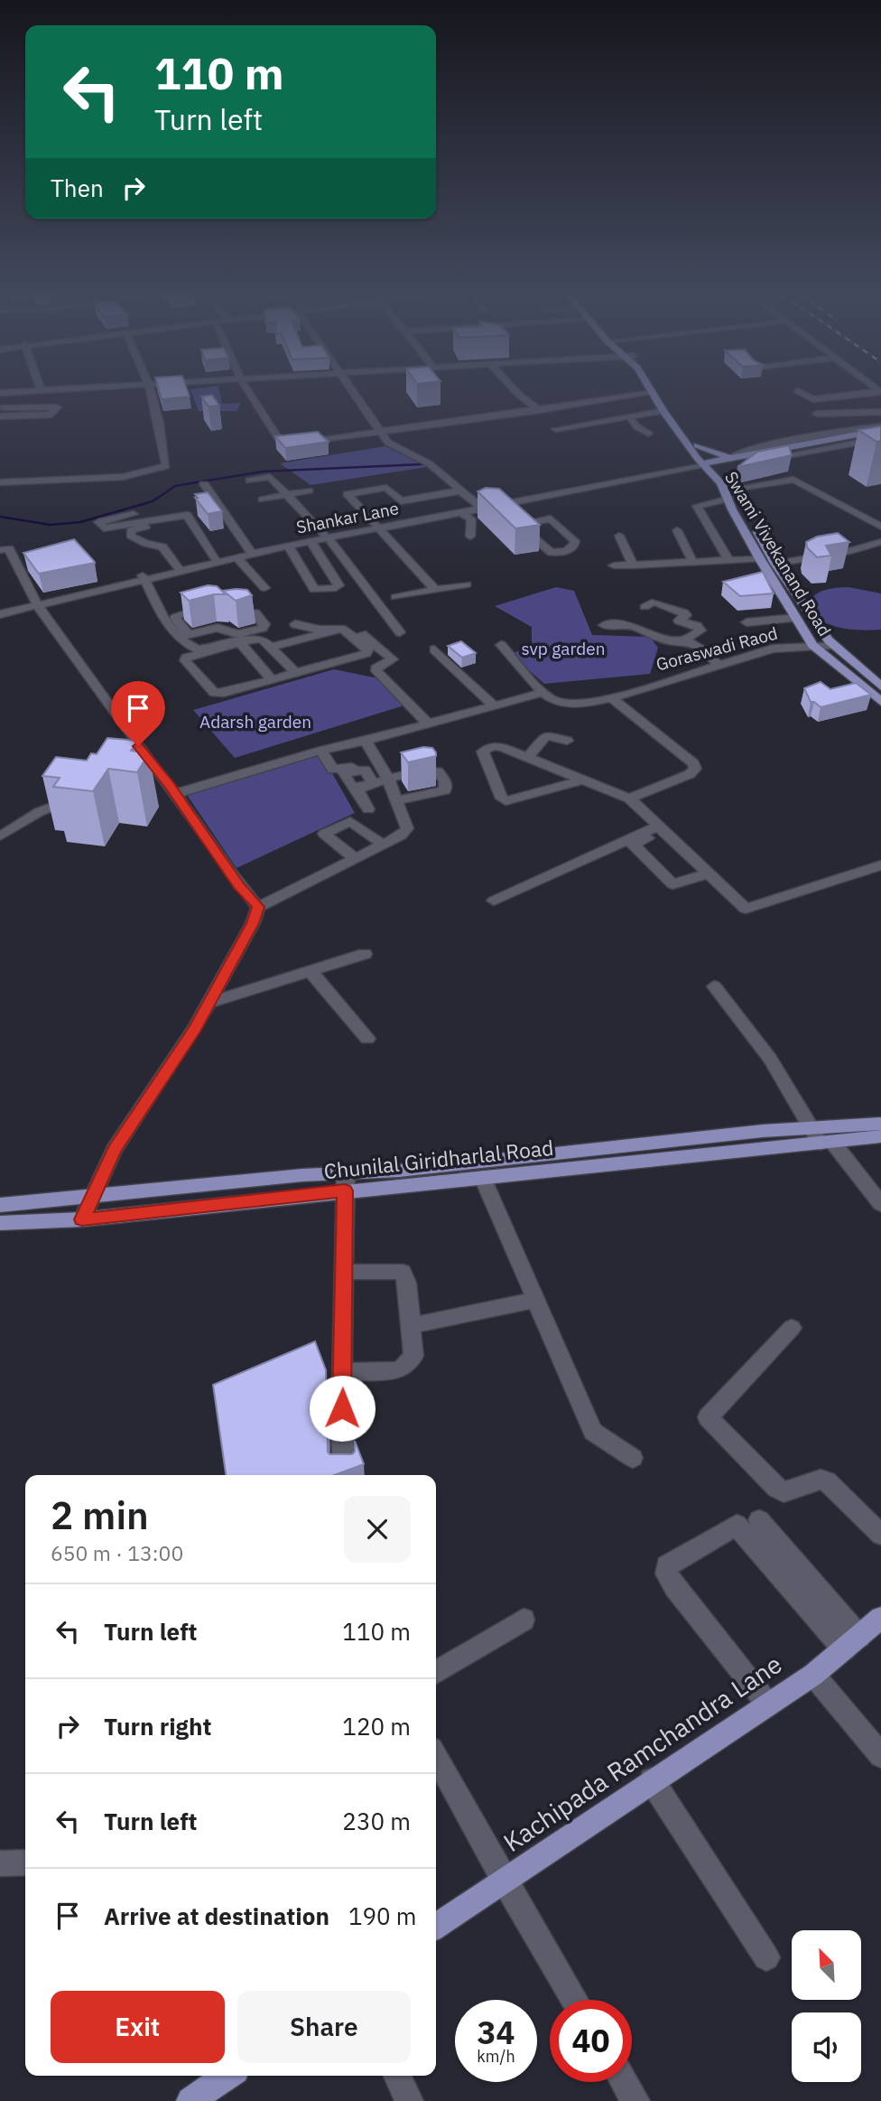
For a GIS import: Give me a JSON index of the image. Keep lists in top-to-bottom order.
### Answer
{
  "streets": {
    "main road": ["Swami Vivekanand Road", "Chunilal Giridharlal Road", "Kachipada Ramchandra Lane"],
    "street": ["Shankar Lane", "Goraswadi Raod"]
  },
  "crossings": [
    ["Shankar Lane", "Swami Vivekanand Road"],
    ["Swami Vivekanand Road", "Goraswadi Raod"]
  ],
  "parks": ["svp garden", "Adarsh garden"],
  "north": "top left",
  "page": {
    "turn": ["110 m", "Turn left"],
    "then": "Then",
    "heading": ["2 min", "650 m · 13:00"],
    "list": [
      {
        "name": "Turn left",
        "value": "110 m"
      },
      {
        "name": "Turn right",
        "value": "120 m"
      },
      {
        "name": "Turn left",
        "value": "230 m"
      },
      {
        "name": "Arrive at destination",
        "value": "190 m"
      }
    ],
    "buttons": ["Exit", "Share"],
    "speed": "34 km/h",
    "limit": "40"
  }
}
